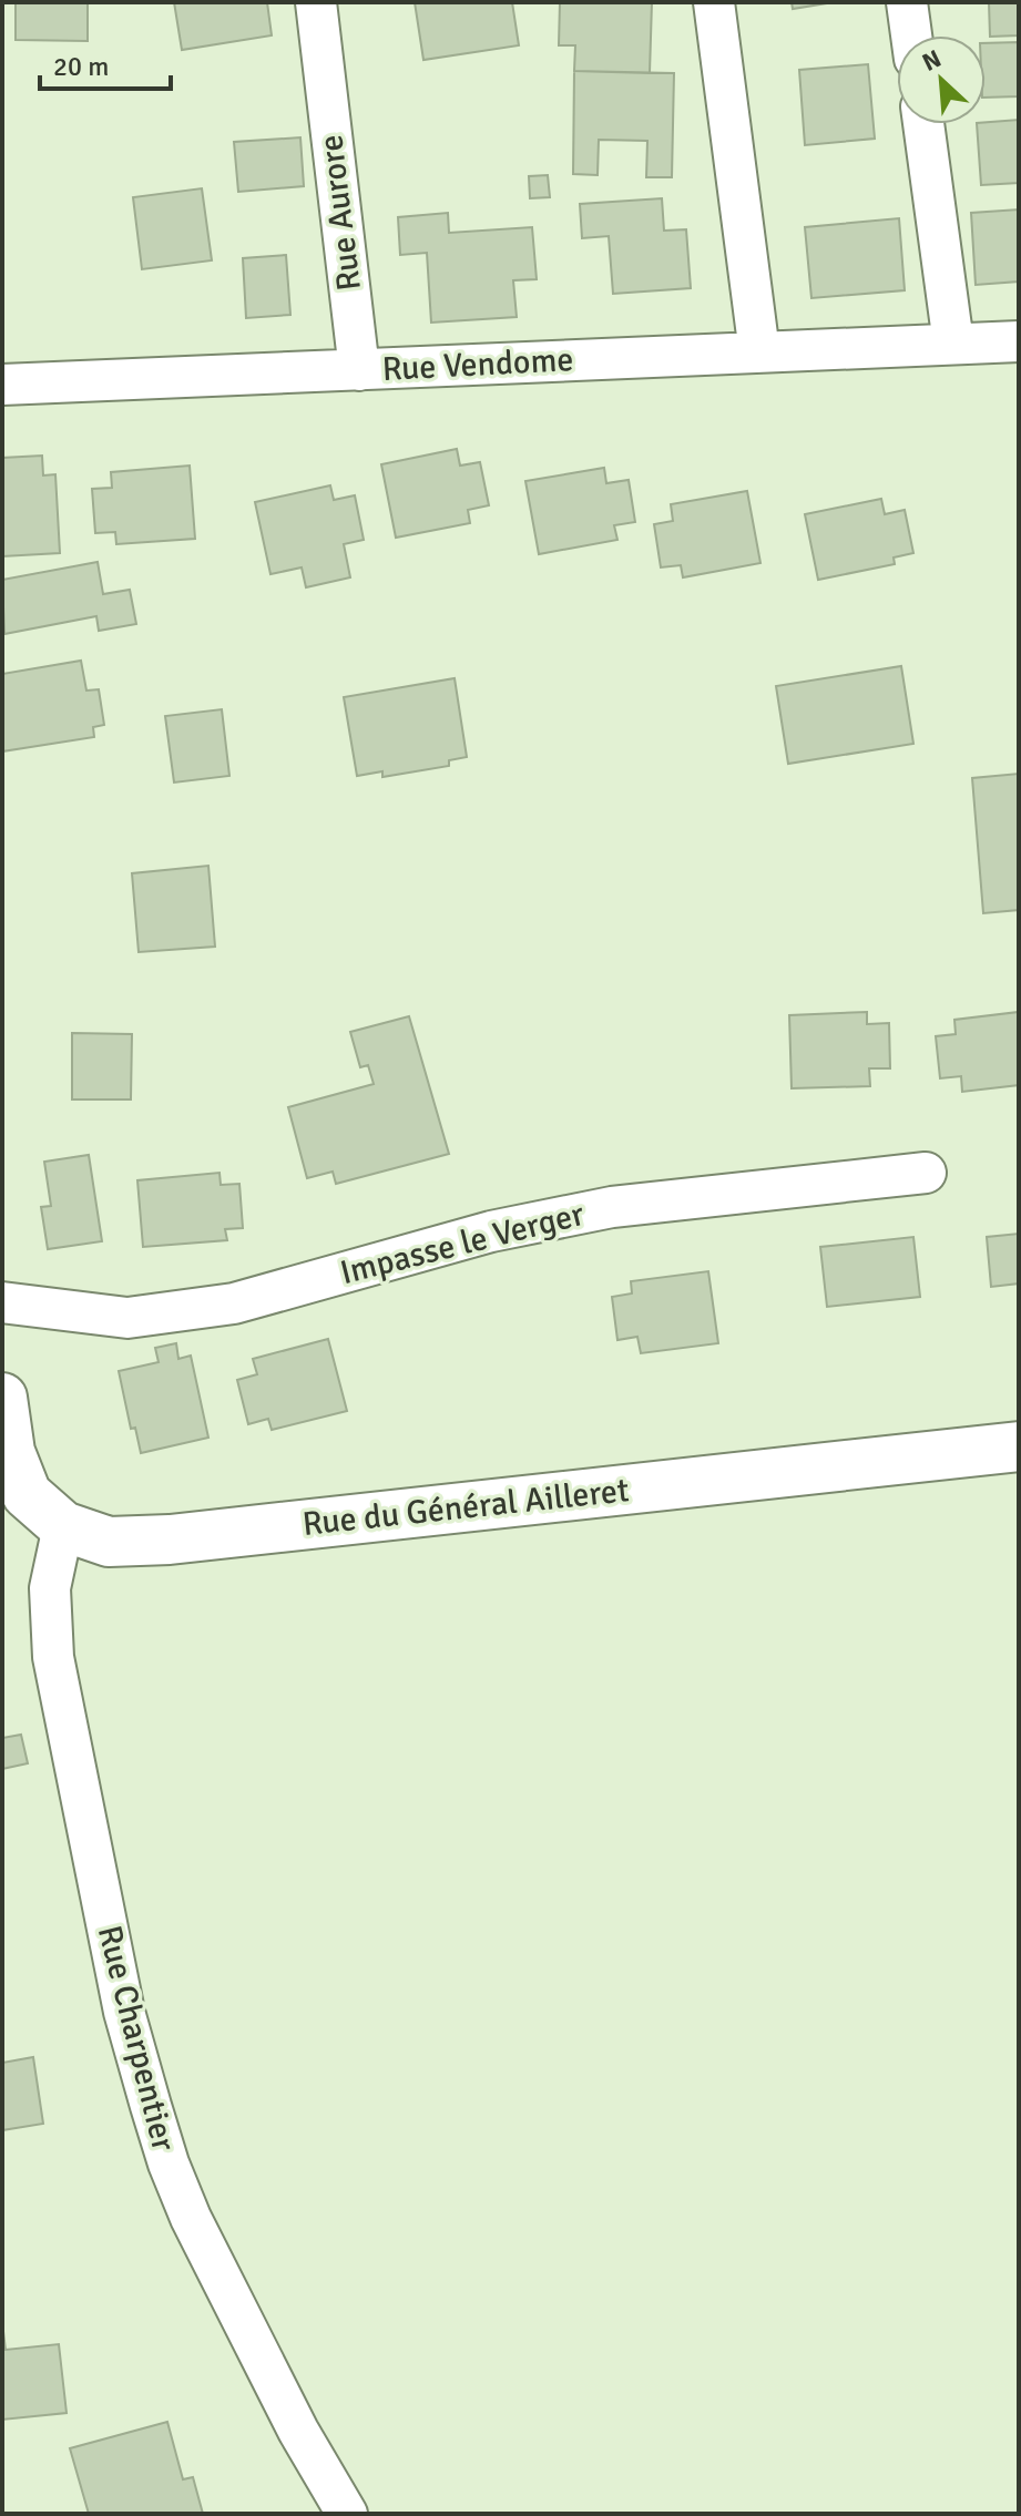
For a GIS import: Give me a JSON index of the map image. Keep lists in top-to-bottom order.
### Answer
{
  "streets": {
    "main road": ["Rue du Général Ailleret"],
    "street": [
      "Rue Aurore",
      "Rue Vendome",
      "Impasse le Verger",
      "Rue Charpentier"
    ]
  },
  "crossings": [
    ["Rue Aurore", "Rue Vendome"],
    ["Rue du Général Ailleret", "Rue Charpentier"]
  ],
  "scale_bar": "20 m",
  "north": "top left"
}
